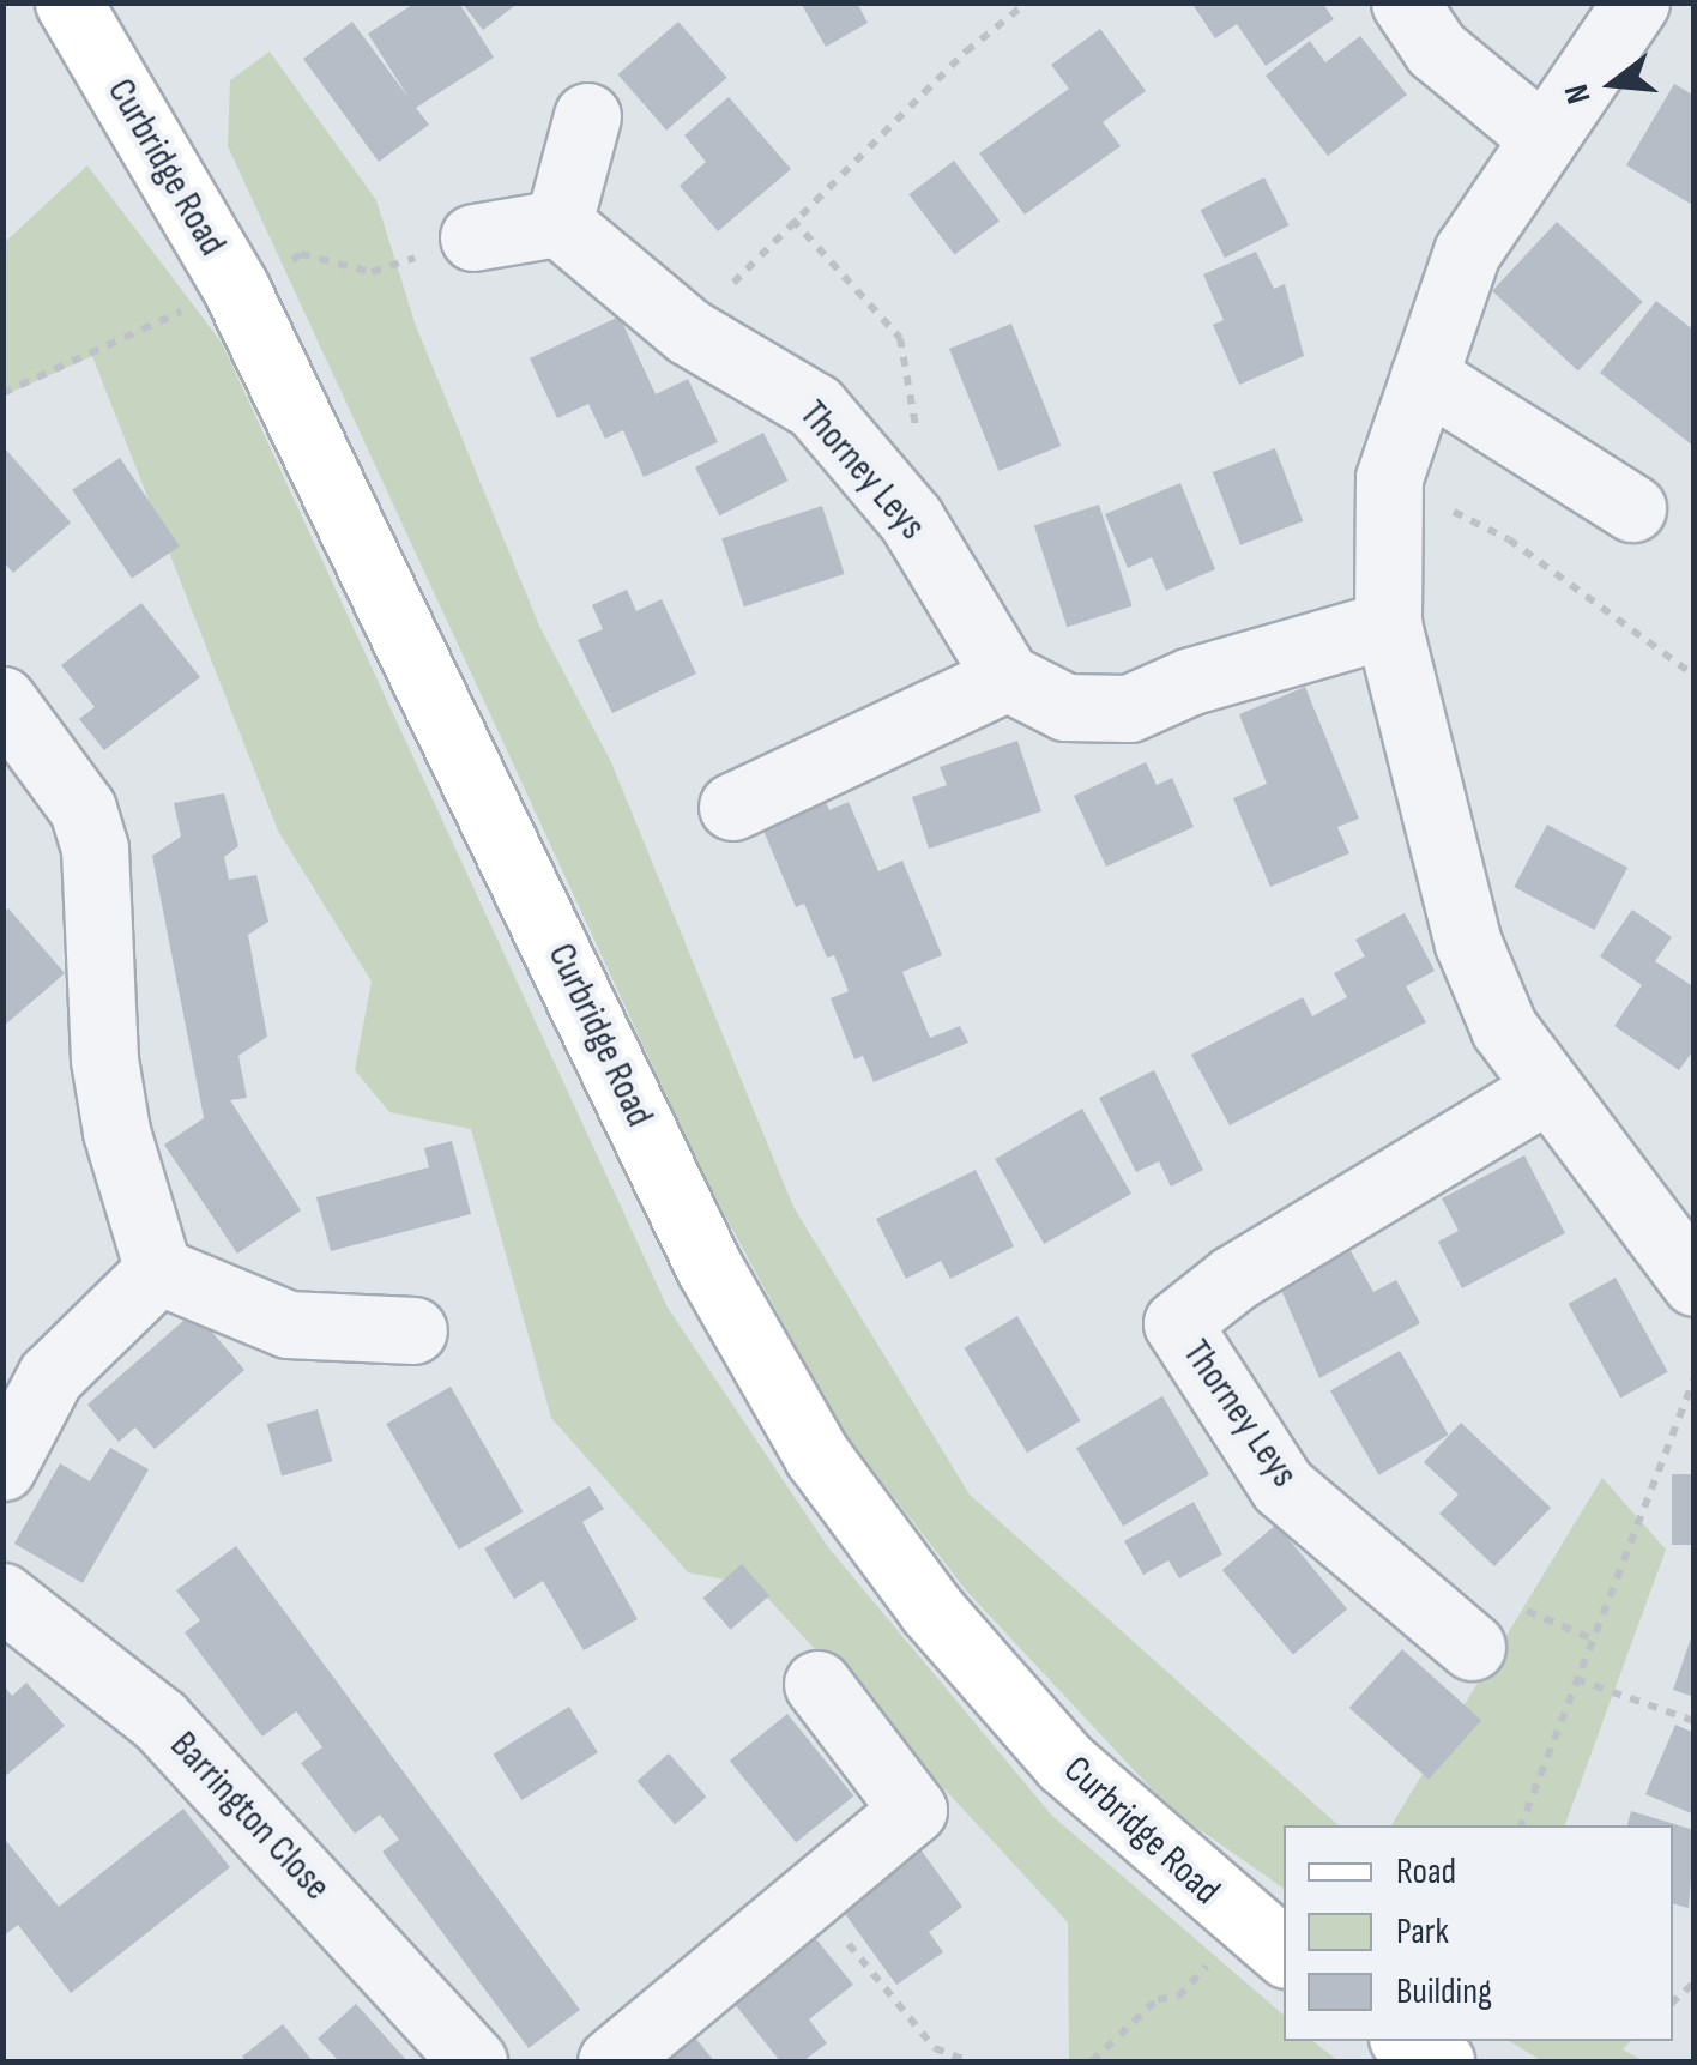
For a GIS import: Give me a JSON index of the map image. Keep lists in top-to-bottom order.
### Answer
{
  "streets": {
    "main road": ["Curbridge Road"],
    "street": ["Thorney Leys", "Barrington Close"]
  },
  "legend": ["Road", "Park", "Building"],
  "north": "left"
}
